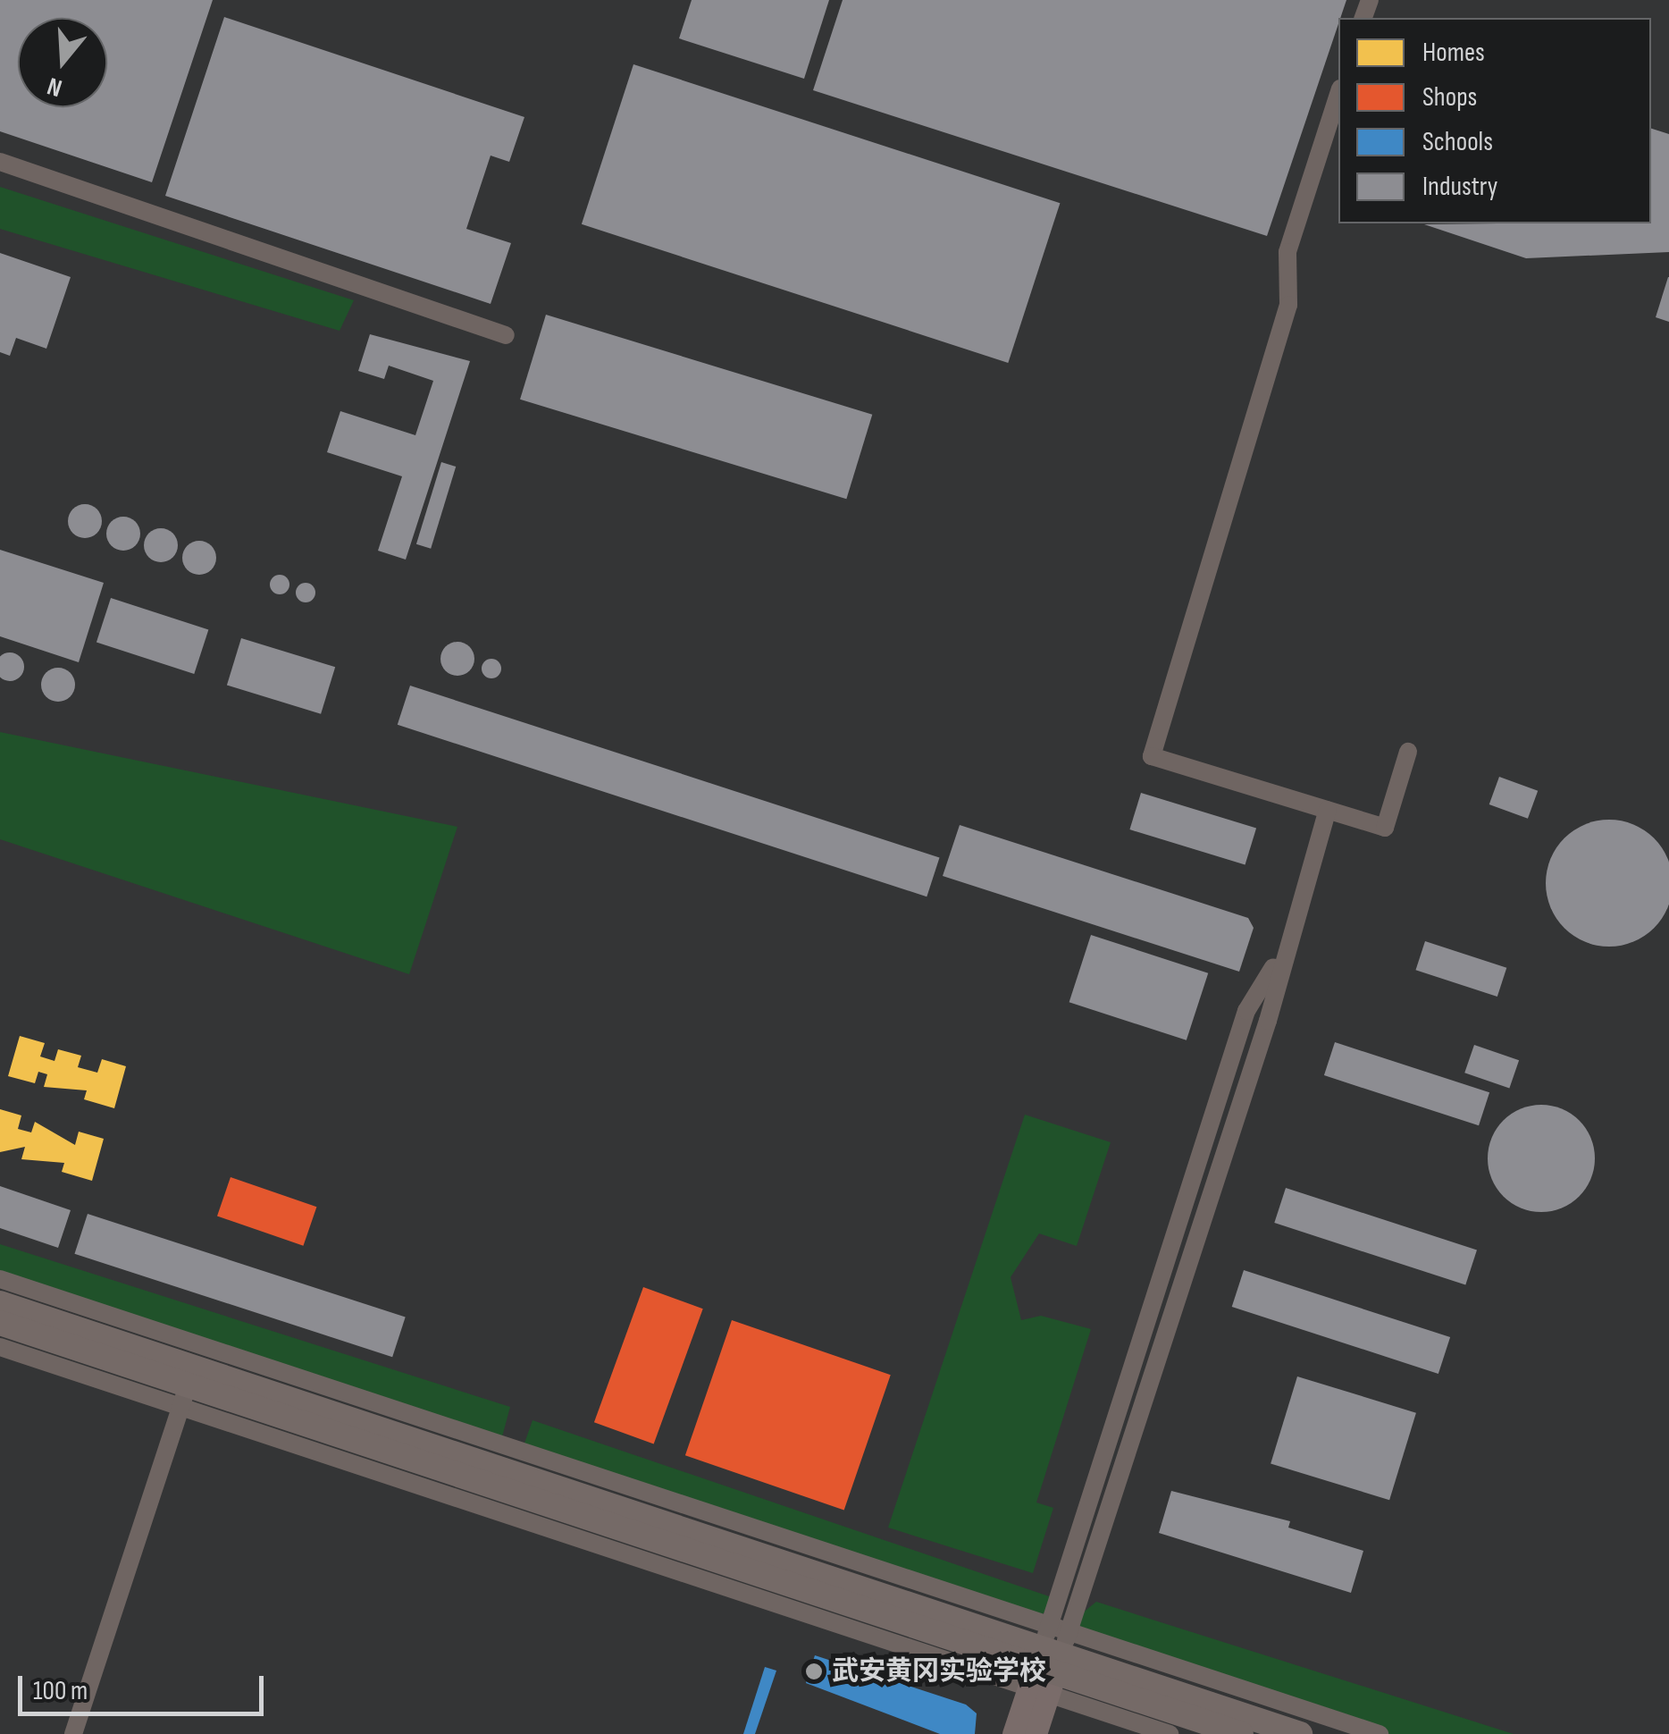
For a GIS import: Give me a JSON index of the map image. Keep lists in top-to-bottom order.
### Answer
{
  "places": ["武安黄冈实验学校"],
  "legend": [
    "Homes",
    "Shops",
    "Schools",
    "Industry"
  ],
  "scale_bar": "100 m",
  "north": "bottom"
}
